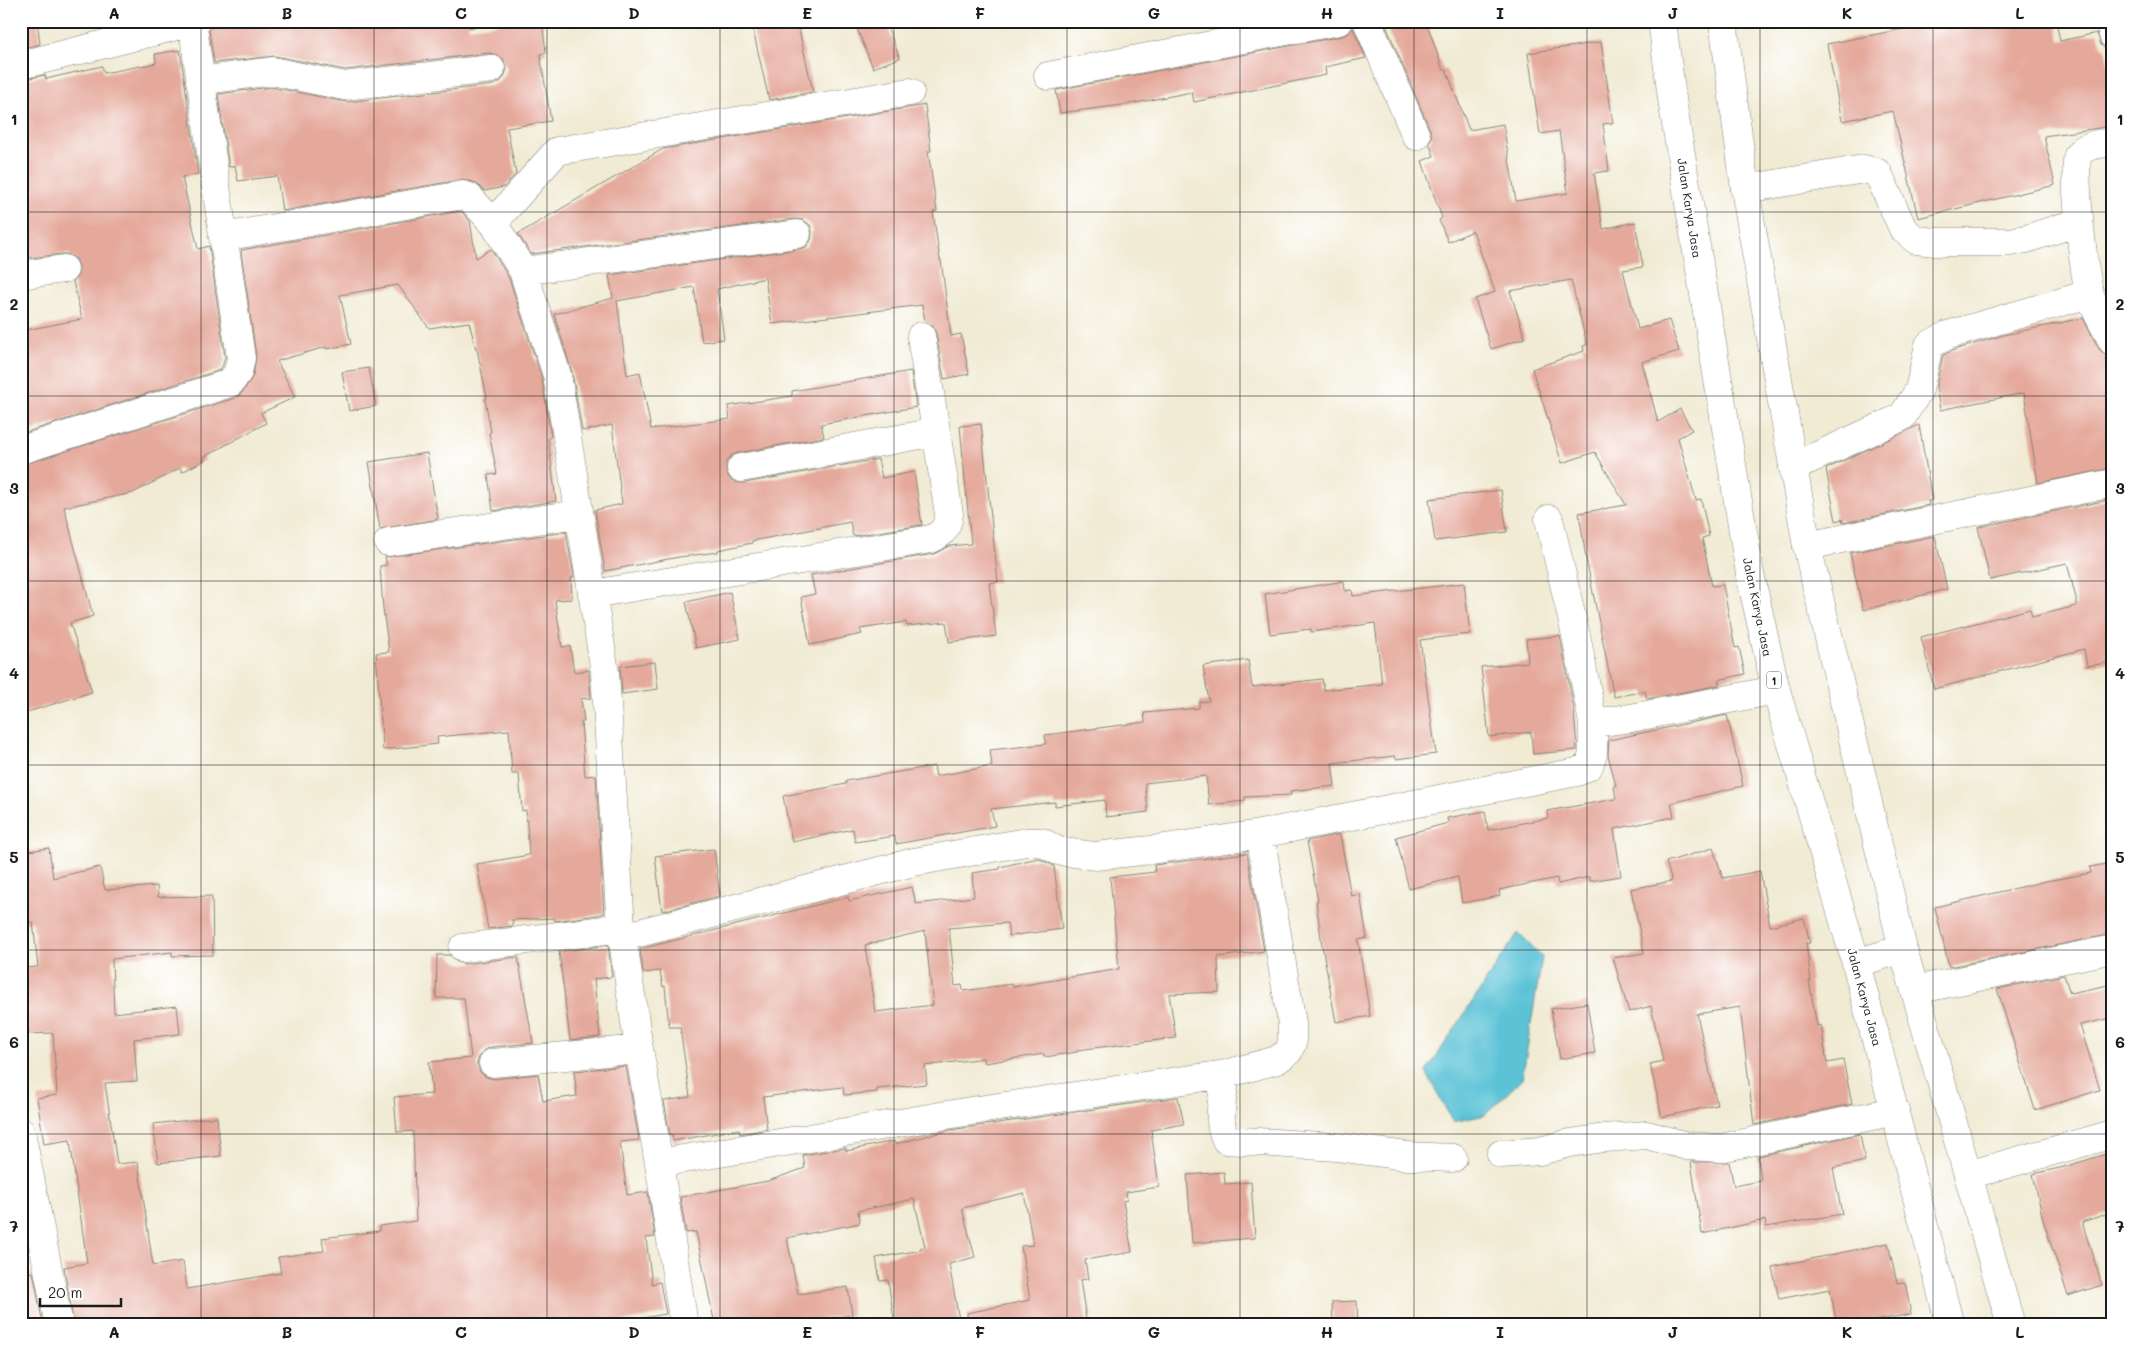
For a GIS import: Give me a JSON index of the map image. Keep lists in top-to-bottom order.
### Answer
{
  "streets": {
    "main road": ["Jalan Karya Jasa", "1"]
  },
  "scale_bar": "20 m",
  "grid": {
    "columns": [
      "A",
      "B",
      "C",
      "D",
      "E",
      "F",
      "G",
      "H",
      "I",
      "J",
      "K",
      "L"
    ],
    "rows": [
      "1",
      "2",
      "3",
      "4",
      "5",
      "6",
      "7"
    ]
  }
}
